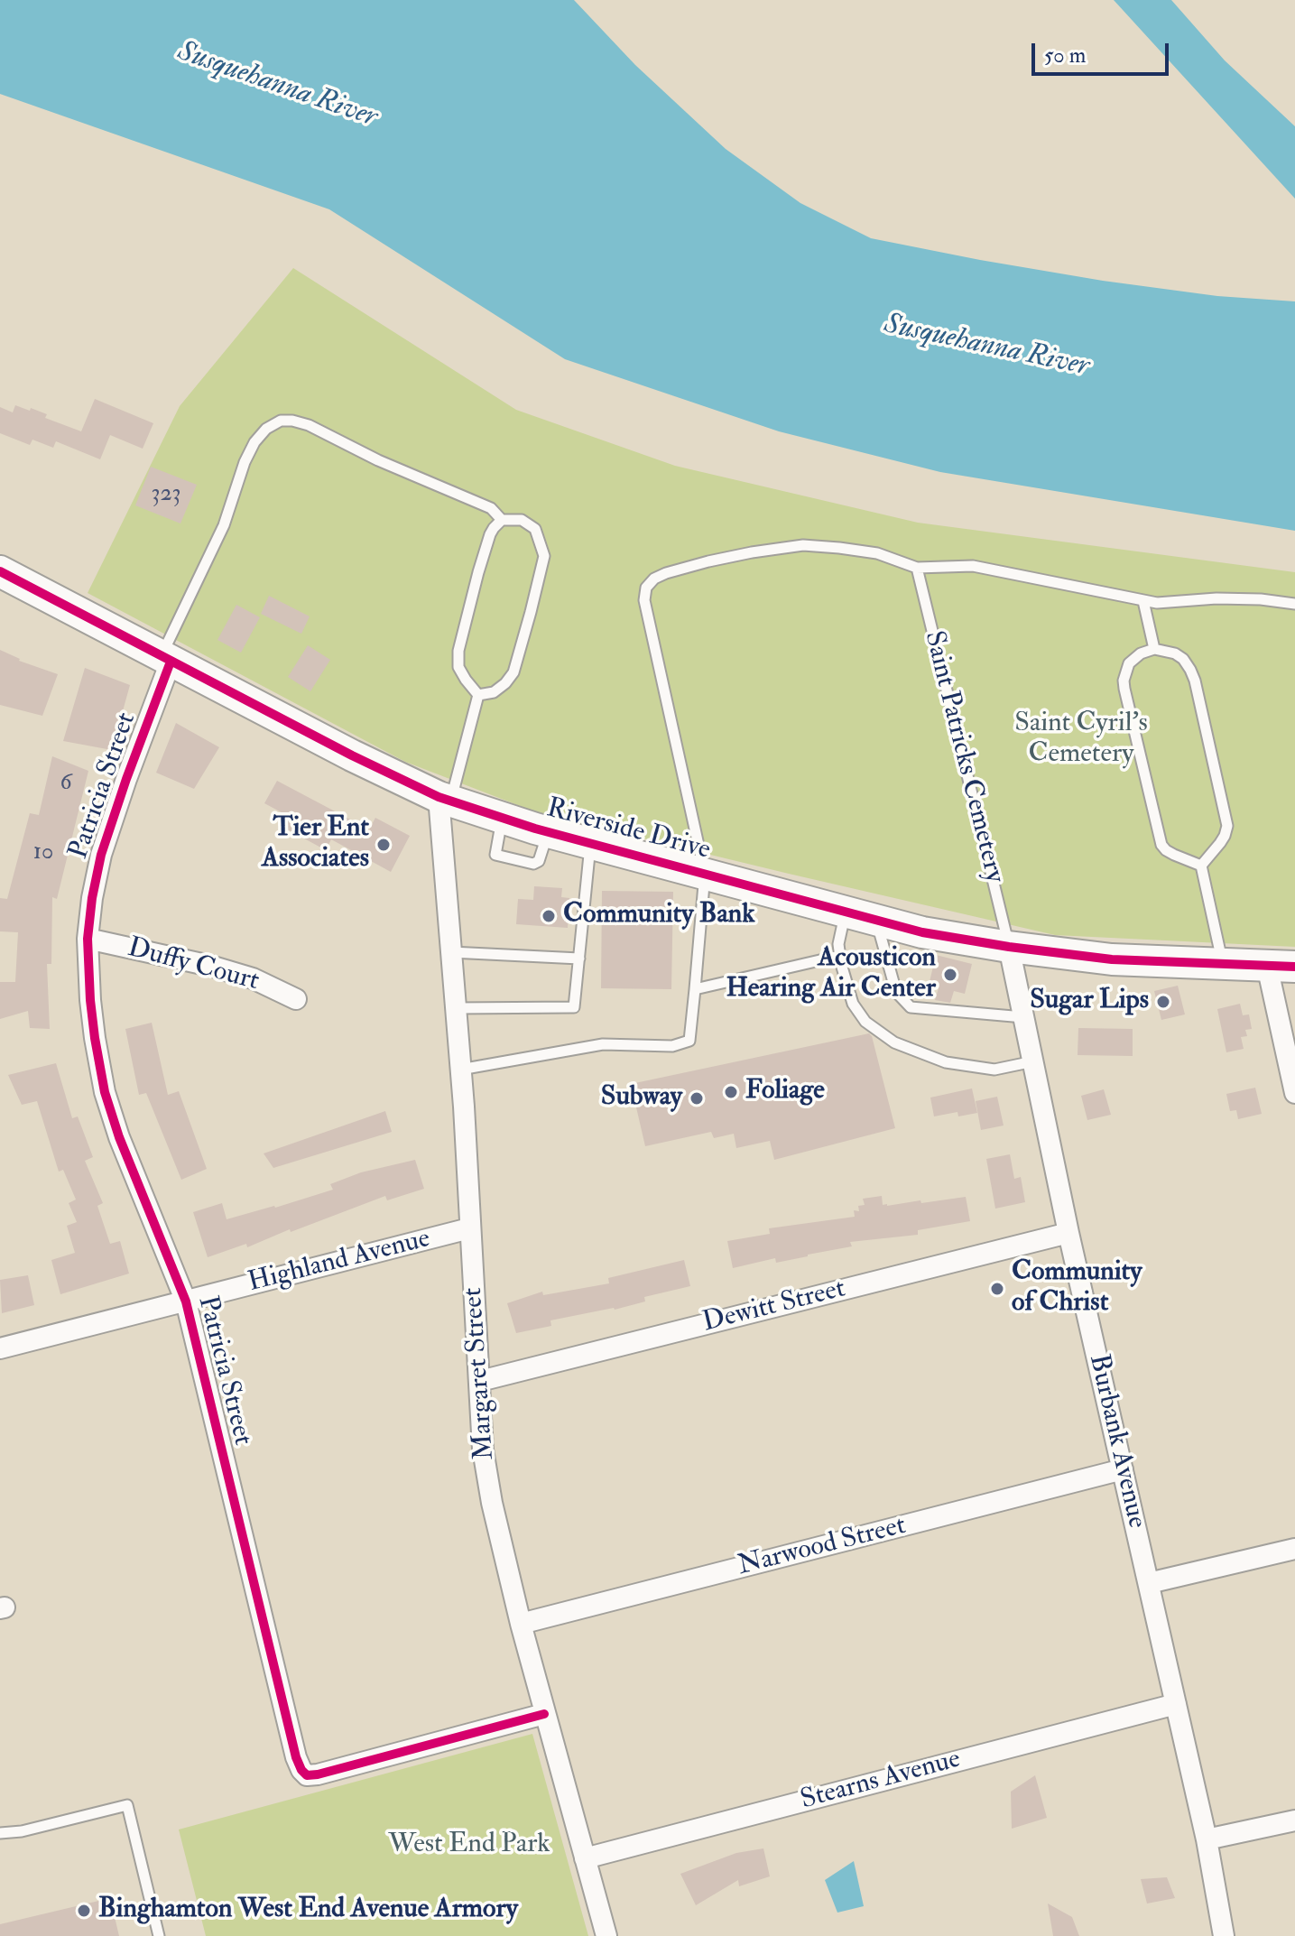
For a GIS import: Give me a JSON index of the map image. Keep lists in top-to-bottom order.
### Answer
{
  "streets": {
    "main road": ["Riverside Drive"],
    "street": [
      "Patricia Street",
      "Duffy Court",
      "Highland Avenue",
      "Dewitt Street",
      "Margaret Street",
      "Burbank Avenue",
      "Narwood Street",
      "Stearns Avenue"
    ],
    "lane": ["Saint Patricks Cemetery"]
  },
  "crossings": [
    ["Saint Patricks Cemetery", "Riverside Drive"],
    ["Saint Patricks Cemetery", "Burbank Avenue"],
    ["Patricia Street", "Riverside Drive"],
    ["Patricia Street", "Duffy Court"],
    ["Patricia Street", "Highland Avenue"],
    ["Patricia Street", "Margaret Street"],
    ["Riverside Drive", "Margaret Street"],
    ["Riverside Drive", "Burbank Avenue"],
    ["Highland Avenue", "Margaret Street"],
    ["Dewitt Street", "Margaret Street"],
    ["Dewitt Street", "Burbank Avenue"],
    ["Margaret Street", "Narwood Street"],
    ["Margaret Street", "Stearns Avenue"],
    ["Burbank Avenue", "Narwood Street"],
    ["Burbank Avenue", "Stearns Avenue"]
  ],
  "water": ["Susquehanna River"],
  "parks": ["Saint Cyril's Cemetery", "West End Park"],
  "places": [
    "Tier Ent Associates",
    "Community Bank",
    "Acousticon Hearing Air Center",
    "Sugar Lips",
    "Foliage",
    "Subway",
    "Community of Christ",
    "Binghamton West End Avenue Armory"
  ],
  "house_numbers": ["323", "6", "10"],
  "scale_bar": "50 m"
}
